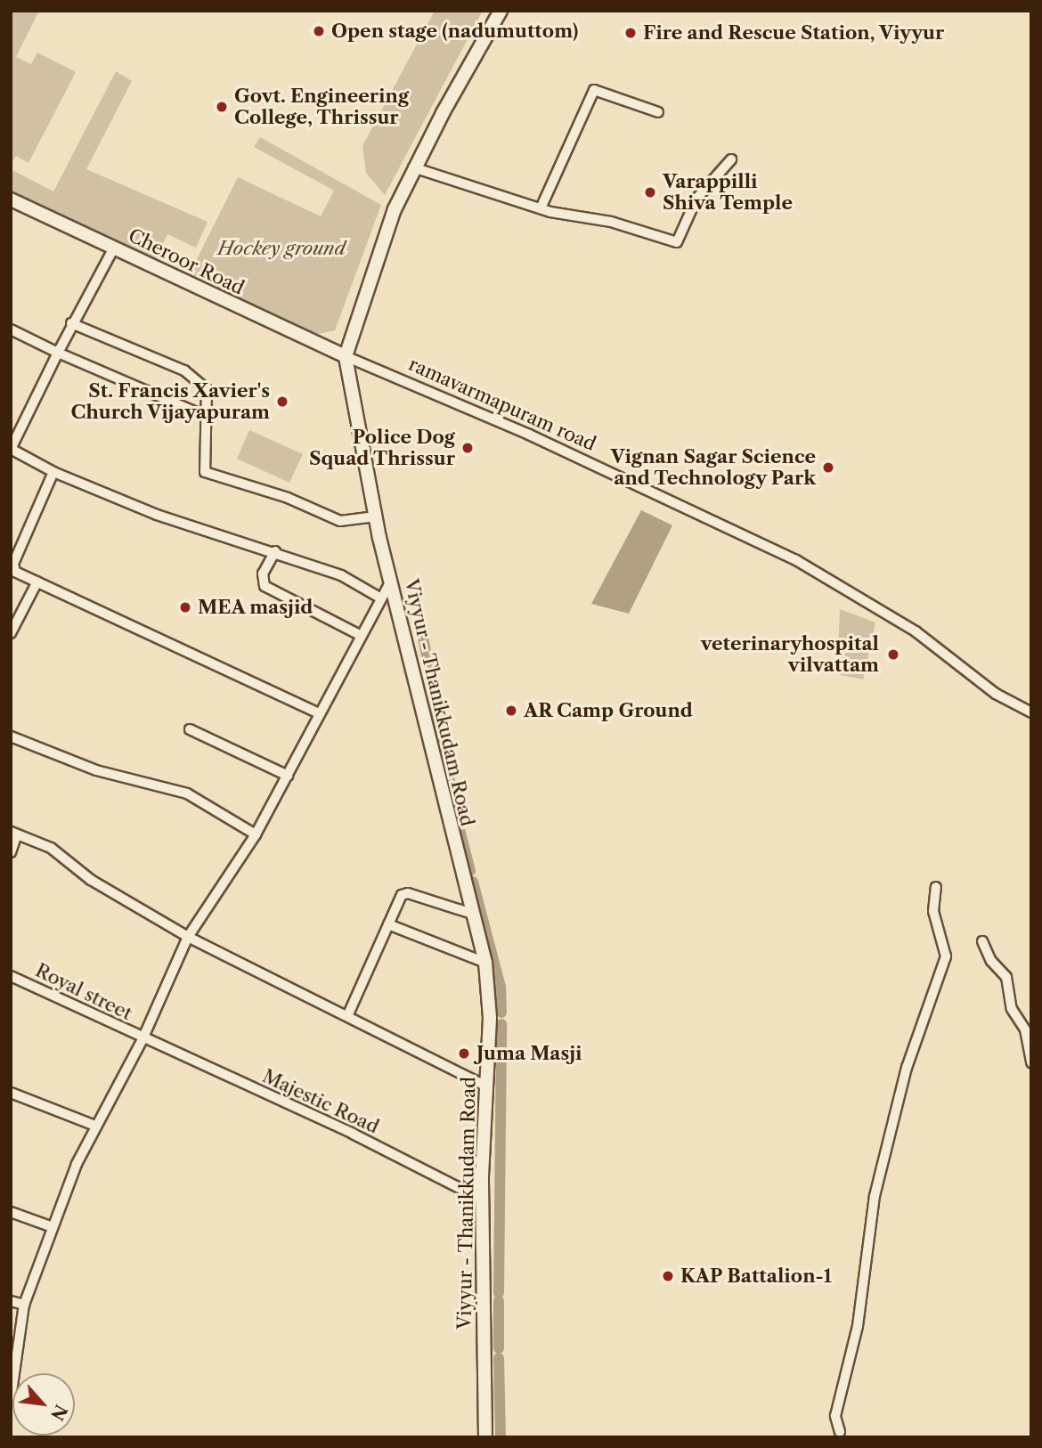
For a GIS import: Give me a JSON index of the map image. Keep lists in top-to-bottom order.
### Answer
{
  "streets": {
    "main road": ["Cheroor Road", "Viyyur - Thanikkudam Road"],
    "street": ["ramavarmapuram road", "Royal street", "Majestic Road"]
  },
  "crossings": [
    ["Cheroor Road", "ramavarmapuram road"],
    ["Cheroor Road", "Viyyur - Thanikkudam Road"],
    ["ramavarmapuram road", "Viyyur - Thanikkudam Road"],
    ["Viyyur - Thanikkudam Road", "Majestic Road"],
    ["Royal street", "Majestic Road"]
  ],
  "parks": ["Hockey ground"],
  "places": [
    "Open stage (nadumuttom)",
    "Fire and Rescue Station, Viyyur",
    "Govt. Engineering College, Thrissur",
    "Varappilli Shiva Temple",
    "St. Francis Xavier's Church Vijayapuram",
    "Police Dog Squad Thrissur",
    "Vignan Sagar Science and Technology Park",
    "MEA masjid",
    "veterinaryhospital vilvattam",
    "AR Camp Ground",
    "Juma Masji",
    "KAP Battalion-1"
  ],
  "north": "bottom right"
}
